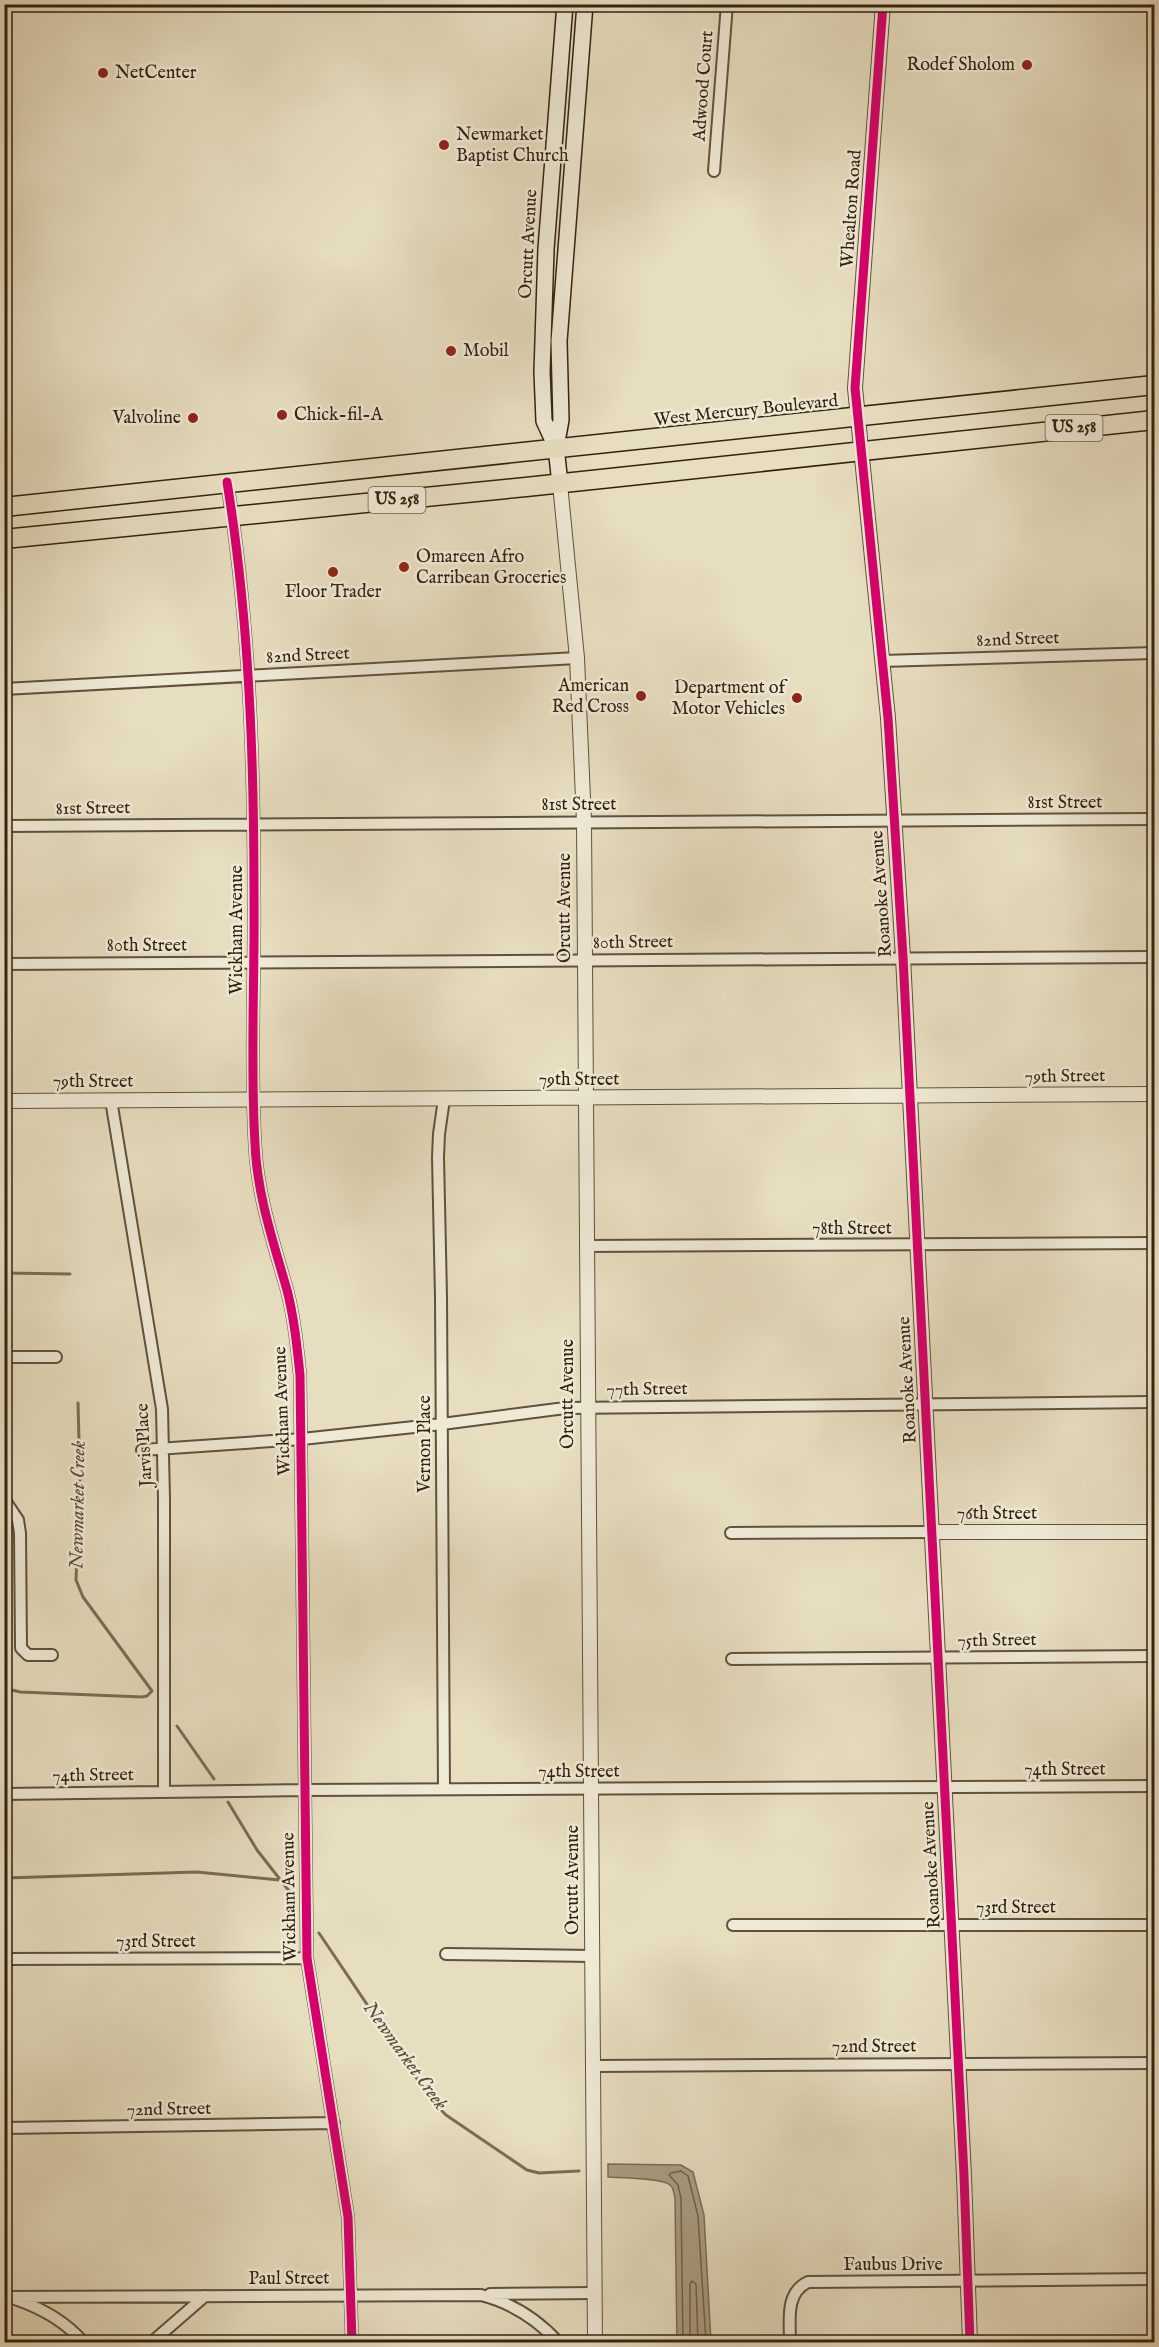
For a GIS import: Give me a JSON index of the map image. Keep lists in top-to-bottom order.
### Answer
{
  "streets": {
    "highway": ["West Mercury Boulevard", "US 258"],
    "main road": ["Orcutt Avenue"],
    "street": [
      "Adwood Court",
      "Whealton Road",
      "82nd Street",
      "81st Street",
      "Roanoke Avenue",
      "Wickham Avenue",
      "80th Street",
      "79th Street",
      "78th Street",
      "77th Street",
      "Vernon Place",
      "Jarvis Place",
      "76th Street",
      "75th Street",
      "74th Street",
      "73rd Street",
      "72nd Street",
      "Faubus Drive",
      "Paul Street"
    ]
  },
  "crossings": [
    ["Whealton Road", "West Mercury Boulevard"],
    ["Whealton Road", "Roanoke Avenue"],
    ["Orcutt Avenue", "West Mercury Boulevard"],
    ["Orcutt Avenue", "US 258"],
    ["Orcutt Avenue", "82nd Street"],
    ["Orcutt Avenue", "81st Street"],
    ["Orcutt Avenue", "80th Street"],
    ["Orcutt Avenue", "79th Street"],
    ["Orcutt Avenue", "78th Street"],
    ["Orcutt Avenue", "77th Street"],
    ["Orcutt Avenue", "74th Street"],
    ["Orcutt Avenue", "72nd Street"],
    ["Orcutt Avenue", "Paul Street"],
    ["West Mercury Boulevard", "Roanoke Avenue"],
    ["West Mercury Boulevard", "Wickham Avenue"],
    ["US 258", "Roanoke Avenue"],
    ["US 258", "Wickham Avenue"],
    ["82nd Street", "Roanoke Avenue"],
    ["82nd Street", "Wickham Avenue"],
    ["81st Street", "Roanoke Avenue"],
    ["81st Street", "Wickham Avenue"],
    ["Roanoke Avenue", "80th Street"],
    ["Roanoke Avenue", "79th Street"],
    ["Roanoke Avenue", "78th Street"],
    ["Roanoke Avenue", "77th Street"],
    ["Roanoke Avenue", "76th Street"],
    ["Roanoke Avenue", "75th Street"],
    ["Roanoke Avenue", "74th Street"],
    ["Roanoke Avenue", "73rd Street"],
    ["Roanoke Avenue", "72nd Street"],
    ["Roanoke Avenue", "Faubus Drive"],
    ["Wickham Avenue", "80th Street"],
    ["Wickham Avenue", "79th Street"],
    ["Wickham Avenue", "77th Street"],
    ["Wickham Avenue", "74th Street"],
    ["Wickham Avenue", "73rd Street"],
    ["Wickham Avenue", "72nd Street"],
    ["Wickham Avenue", "Paul Street"],
    ["79th Street", "Vernon Place"],
    ["79th Street", "Jarvis Place"],
    ["77th Street", "Vernon Place"],
    ["77th Street", "Jarvis Place"],
    ["Vernon Place", "74th Street"],
    ["Jarvis Place", "74th Street"]
  ],
  "water": ["Newmarket Creek"],
  "places": [
    "Rodef Sholom",
    "NetCenter",
    "Newmarket Baptist Church",
    "Mobil",
    "Chick-fil-A",
    "Valvoline",
    "Omareen Afro Carribean Groceries",
    "Floor Trader",
    "American Red Cross",
    "Department of Motor Vehicles"
  ]
}
